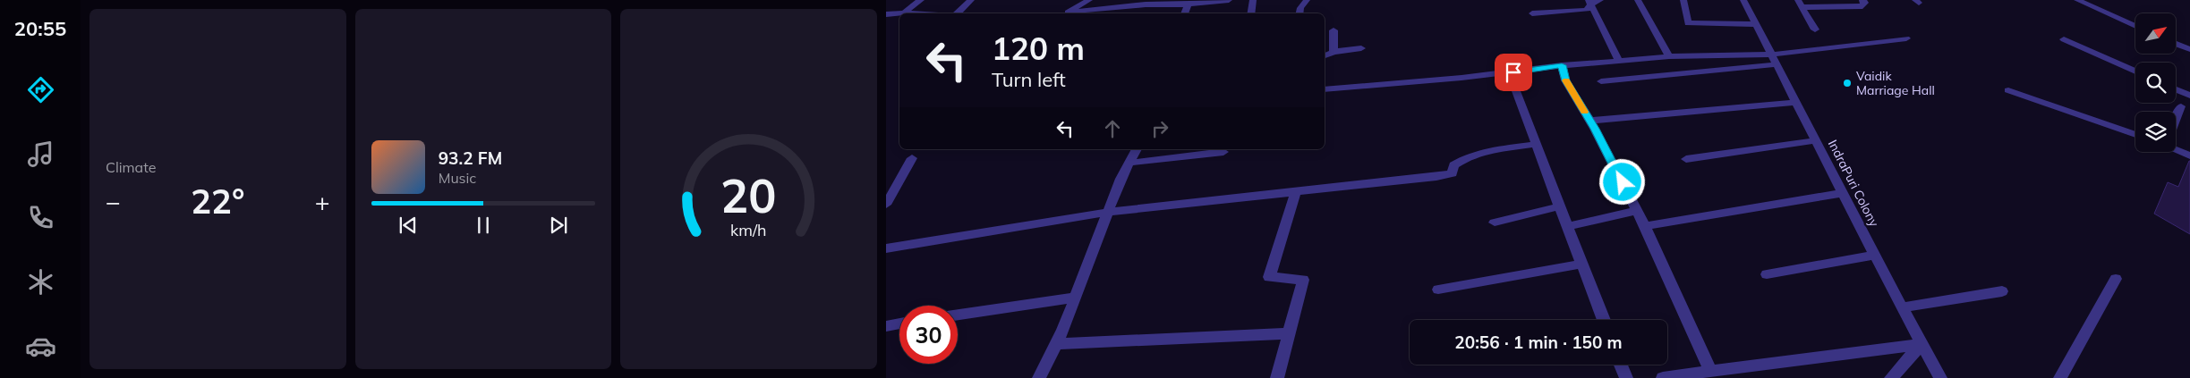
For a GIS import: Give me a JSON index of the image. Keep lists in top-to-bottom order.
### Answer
{
  "streets": {
    "street": ["IndraPuri Colony"]
  },
  "places": ["Vaidik Marriage Hall"],
  "north": "top right",
  "page": {
    "tabs": "20:55",
    "tile": "Climate",
    "turn": ["120 m", "Turn left"],
    "song": ["93.2 FM", "Music"],
    "heat": ["−", "22°", "+"],
    "limit": "30",
    "trip": "20:56 · 1 min · 150 m",
    "gauge": ["20", "km/h"]
  }
}
